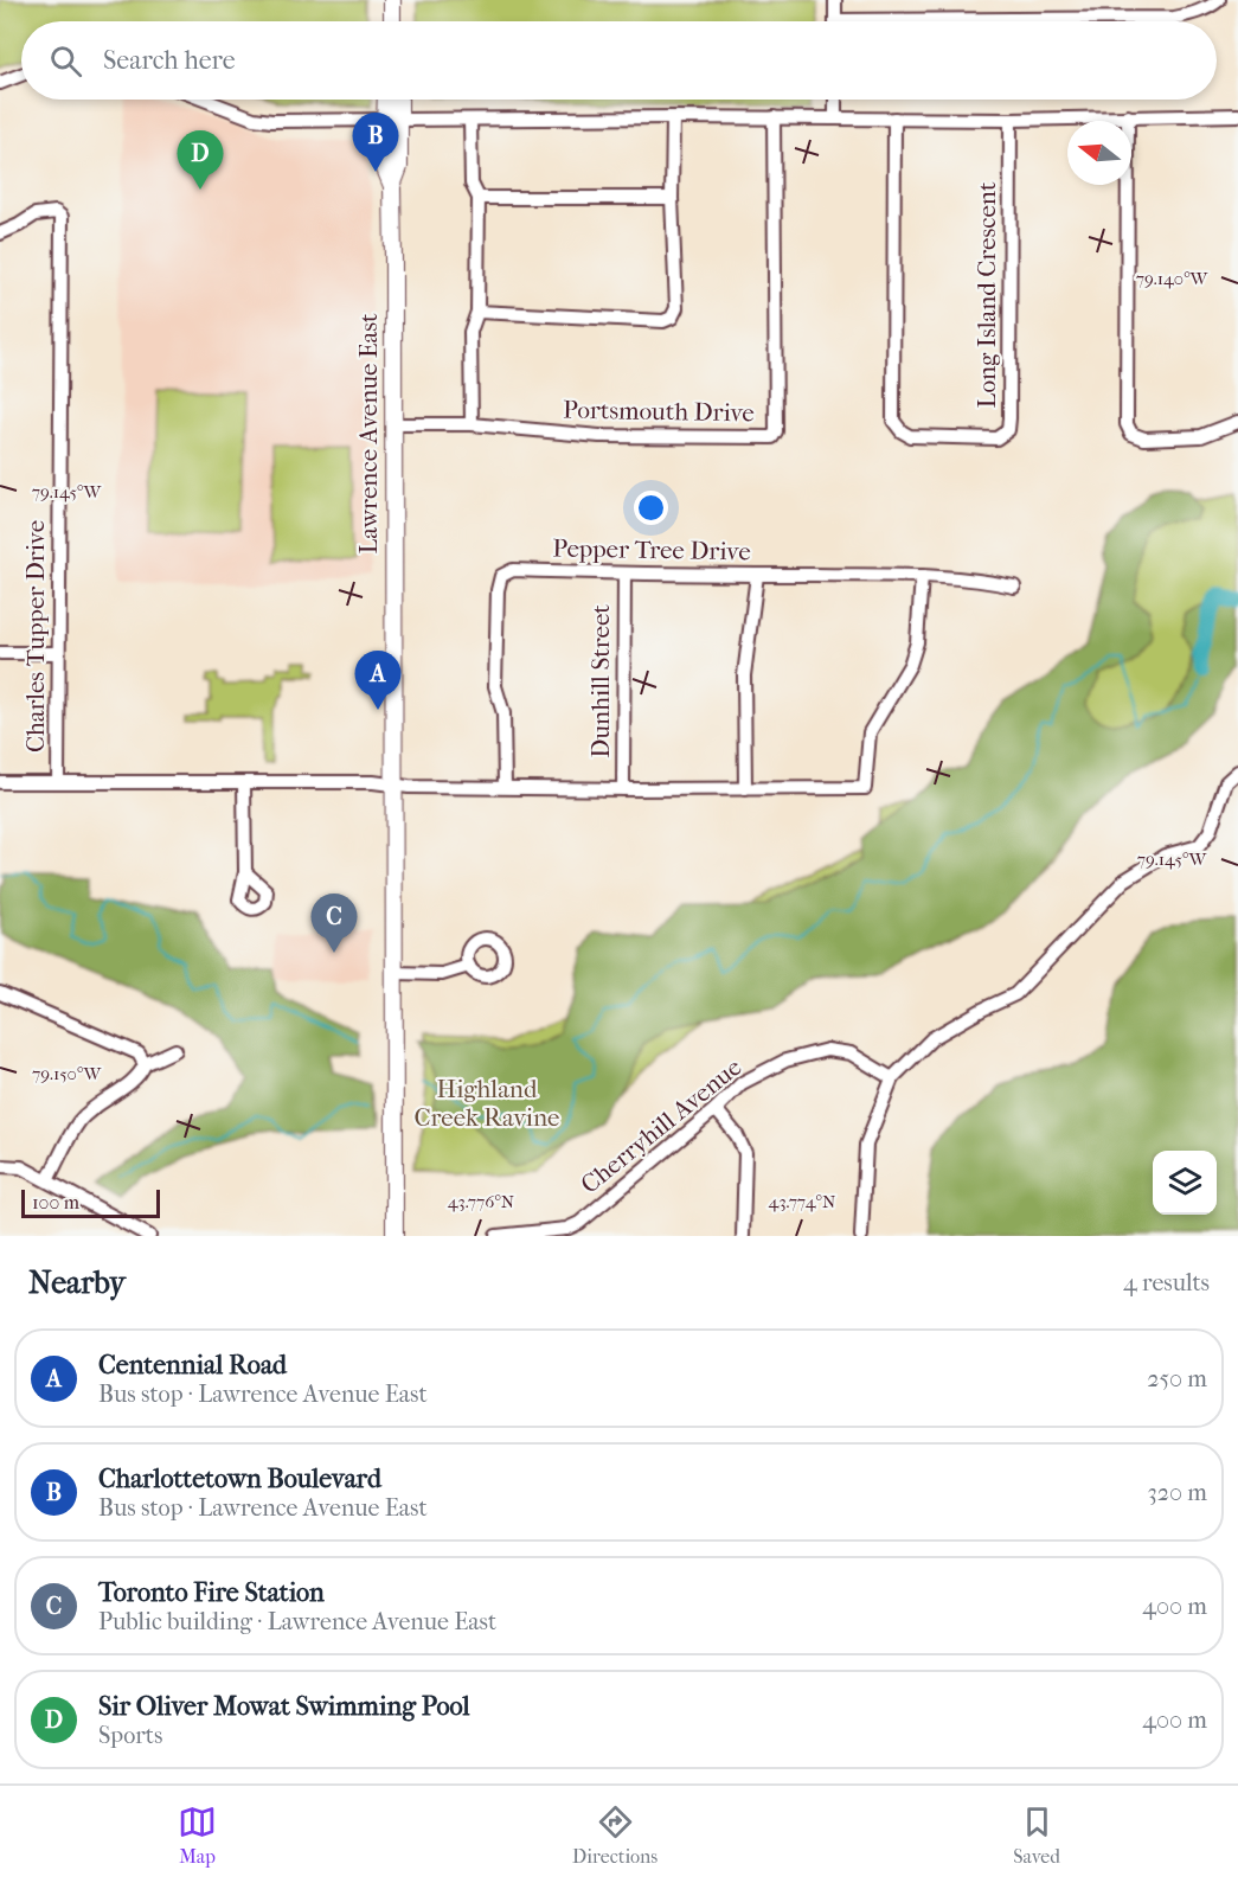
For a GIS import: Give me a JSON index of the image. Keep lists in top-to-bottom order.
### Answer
{
  "streets": {
    "main road": ["Lawrence Avenue East"],
    "street": [
      "Long Island Crescent",
      "Portsmouth Drive",
      "Pepper Tree Drive",
      "Charles Tupper Drive",
      "Dunhill Street",
      "Cherryhill Avenue"
    ]
  },
  "crossings": [
    ["Portsmouth Drive", "Lawrence Avenue East"],
    ["Pepper Tree Drive", "Dunhill Street"]
  ],
  "parks": ["Highland Creek Ravine"],
  "scale_bar": "100 m",
  "north": "left",
  "page": {
    "search": "Search here",
    "pins": [
      "B",
      "D",
      "A",
      "C"
    ],
    "scale": "100 m",
    "heading": ["Nearby", "4 results"],
    "list": [
      {
        "mark": "A",
        "name": "Centennial Road",
        "note": "Bus stop · Lawrence Avenue East",
        "value": "250 m"
      },
      {
        "mark": "B",
        "name": "Charlottetown Boulevard",
        "note": "Bus stop · Lawrence Avenue East",
        "value": "320 m"
      },
      {
        "mark": "C",
        "name": "Toronto Fire Station",
        "note": "Public building · Lawrence Avenue East",
        "value": "400 m"
      },
      {
        "mark": "D",
        "name": "Sir Oliver Mowat Swimming Pool",
        "note": "Sports",
        "value": "400 m"
      }
    ],
    "nav": ["Map", "Directions", "Saved"]
  },
  "coordinates": [
    "79.140°W",
    "79.145°W",
    "79.150°W",
    "43.776°N",
    "43.774°N"
  ]
}
